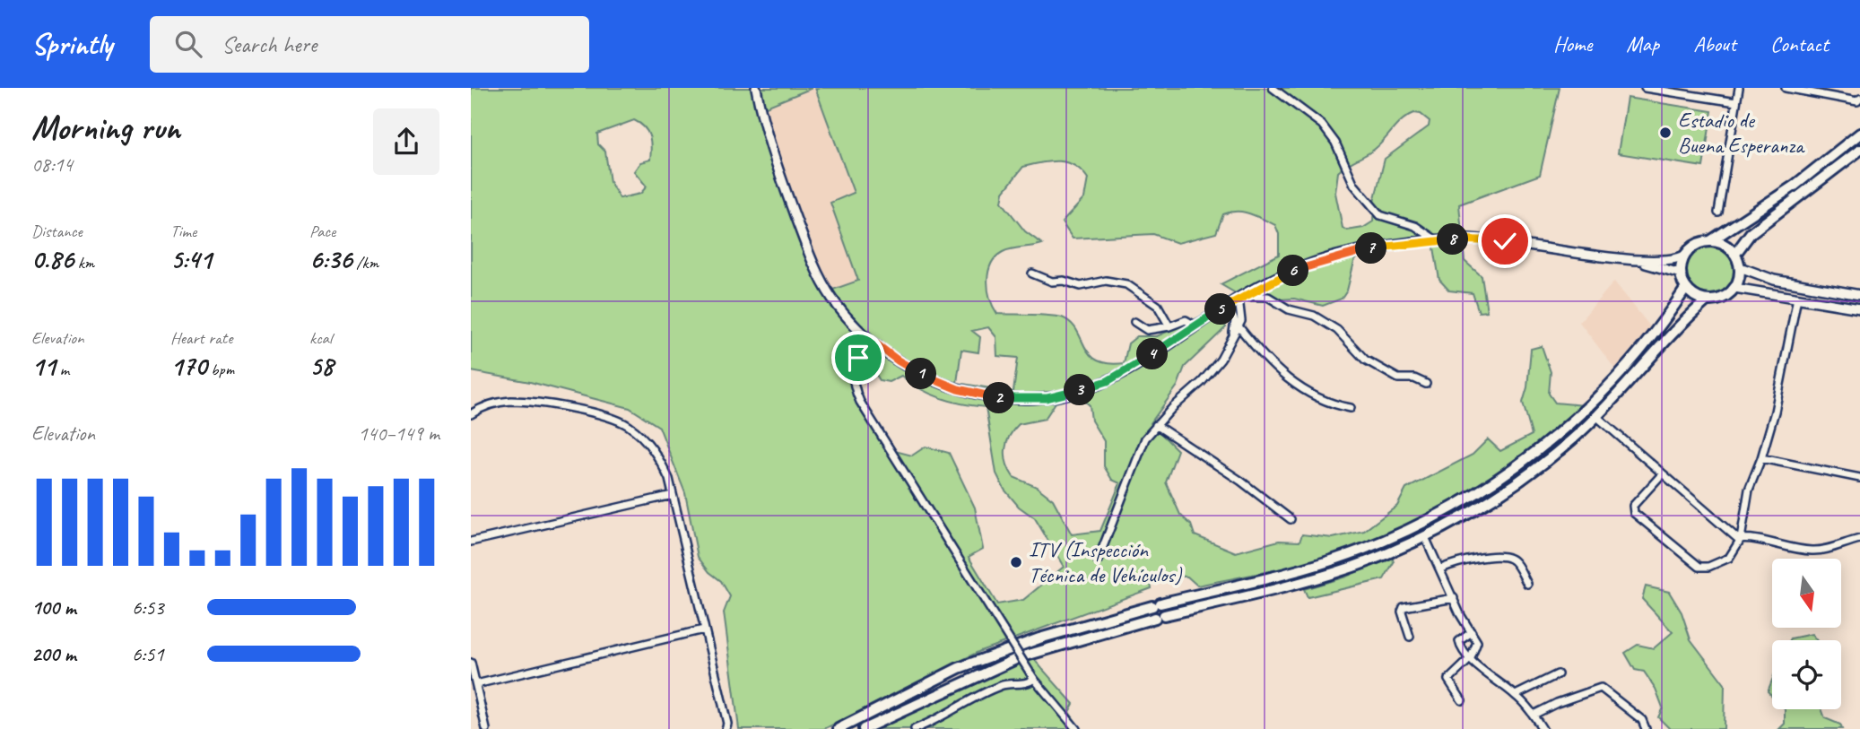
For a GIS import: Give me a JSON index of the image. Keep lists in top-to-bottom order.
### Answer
{
  "places": ["Estadio de Buena Esperanza", "ITV (Inspección Técnica de Vehículos)"],
  "north": "bottom",
  "page": {
    "header": "Sprintly",
    "search": "Search here",
    "nav": [
      "Home",
      "Map",
      "About",
      "Contact"
    ],
    "heading": ["Morning run", "08:14"],
    "stats": [
      ["Distance", "0.86 km"],
      ["Time", "5:41"],
      ["Pace", "6:36 /km"],
      ["Elevation", "11 m"],
      ["Heart rate", "170 bpm"],
      ["kcal", "58"]
    ],
    "pins": [
      "8",
      "7",
      "6",
      "5",
      "4",
      "1",
      "3",
      "2"
    ],
    "chart": ["Elevation", "140–149 m"],
    "list": [
      {
        "name": "100 m",
        "note": "6:53"
      },
      {
        "name": "200 m",
        "note": "6:51"
      }
    ]
  }
}
